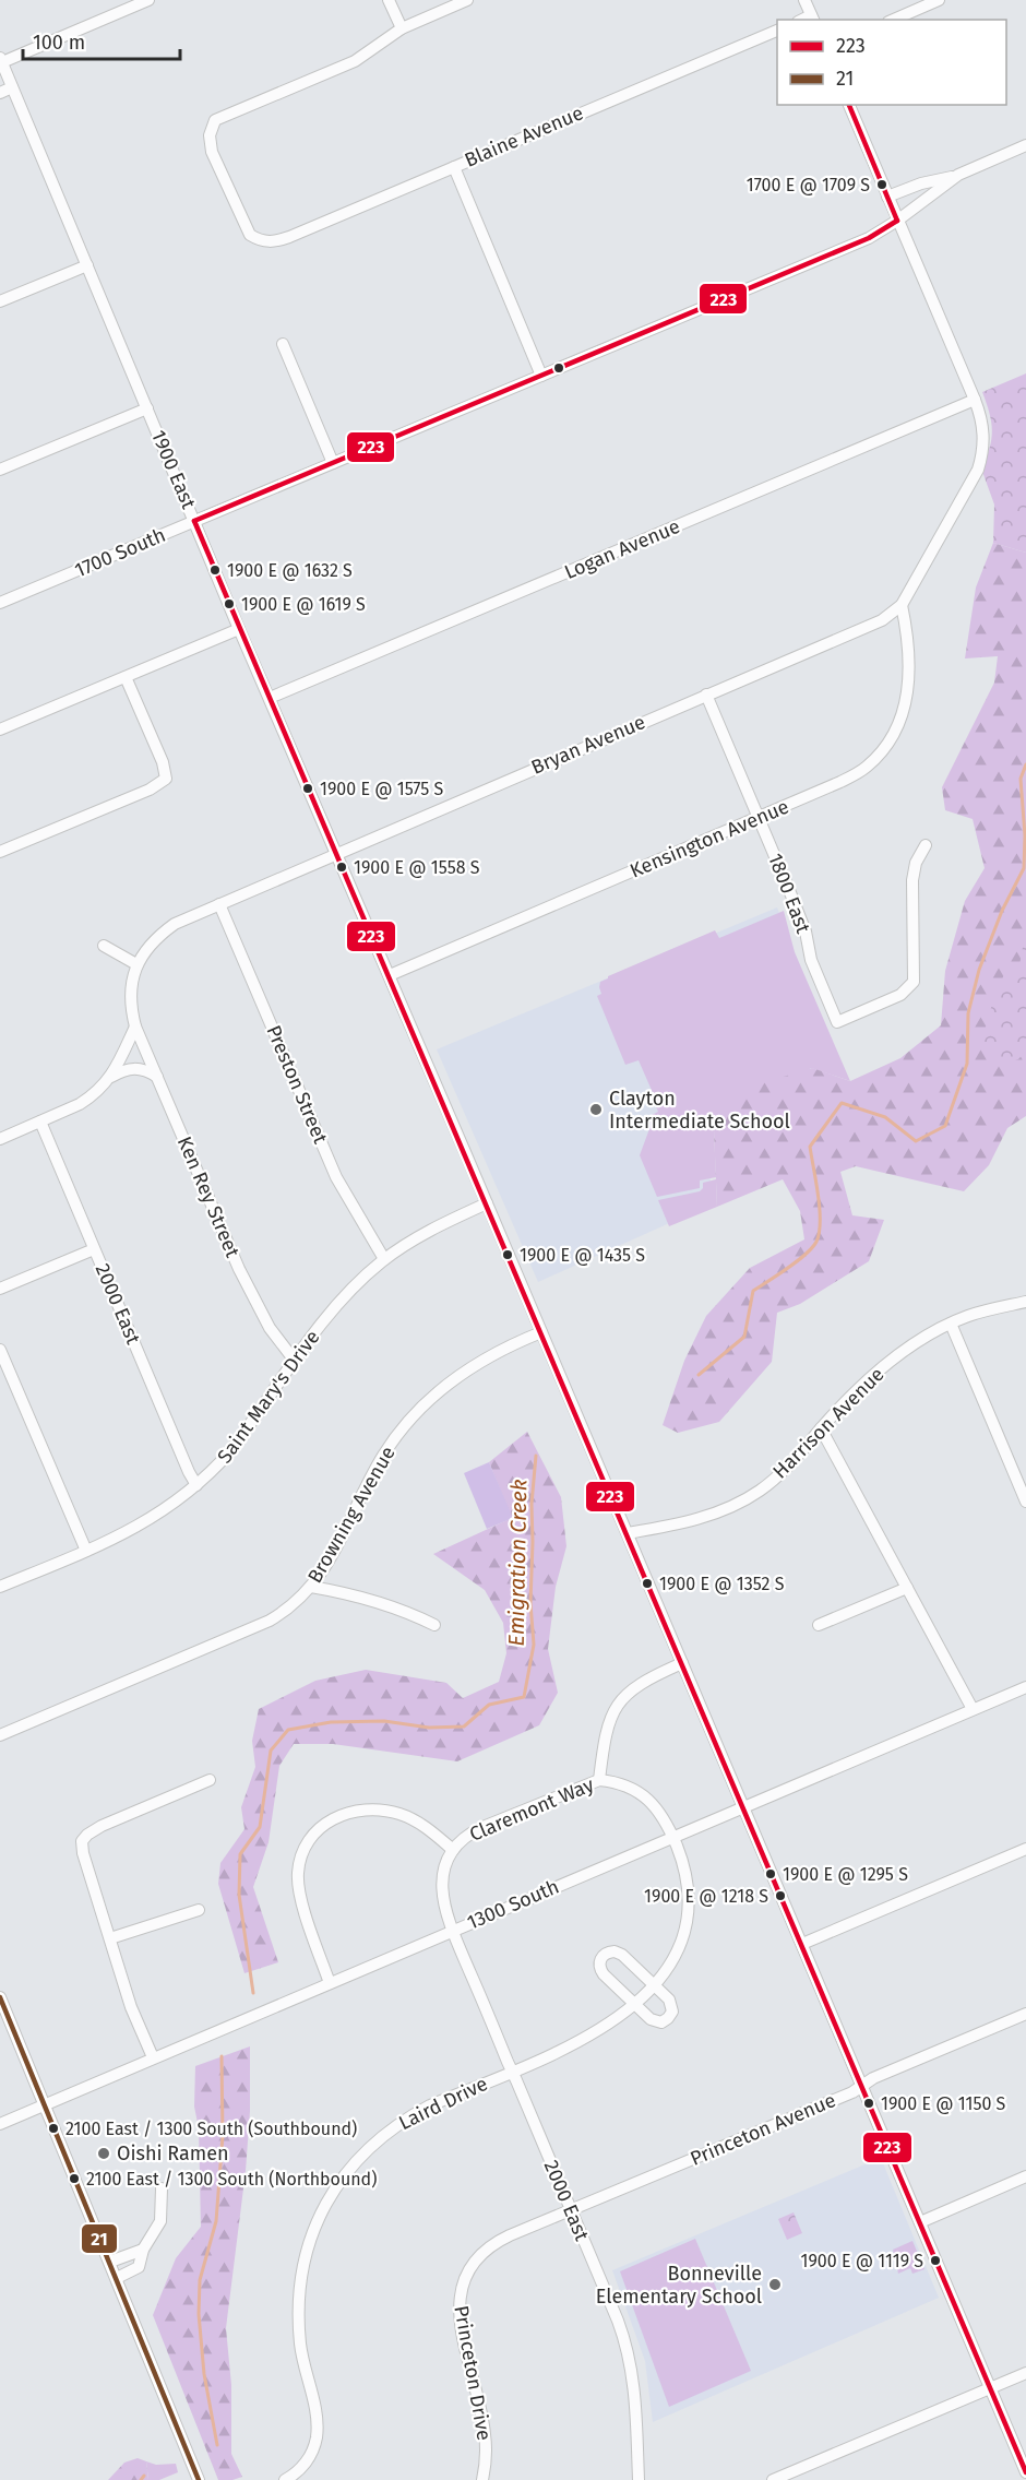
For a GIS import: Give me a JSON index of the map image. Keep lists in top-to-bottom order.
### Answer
{
  "streets": {
    "street": [
      "Blaine Avenue",
      "1900 East",
      "Logan Avenue",
      "1700 South",
      "Bryan Avenue",
      "Kensington Avenue",
      "1800 East",
      "Preston Street",
      "Ken Rey Street",
      "2000 East",
      "Saint Mary's Drive",
      "Harrison Avenue",
      "Browning Avenue",
      "Claremont Way",
      "1300 South",
      "Laird Drive",
      "Princeton Avenue",
      "Princeton Drive"
    ]
  },
  "crossings": [
    ["1900 East", "Logan Avenue"],
    ["1900 East", "1700 South"],
    ["1900 East", "Bryan Avenue"],
    ["1900 East", "Kensington Avenue"],
    ["1900 East", "Saint Mary's Drive"],
    ["1900 East", "Harrison Avenue"],
    ["1900 East", "Browning Avenue"],
    ["1900 East", "1300 South"],
    ["1900 East", "Princeton Avenue"],
    ["Logan Avenue", "Bryan Avenue"],
    ["1700 South", "Bryan Avenue"],
    ["Bryan Avenue", "Kensington Avenue"],
    ["Bryan Avenue", "1800 East"],
    ["Bryan Avenue", "Preston Street"],
    ["Bryan Avenue", "Ken Rey Street"],
    ["Kensington Avenue", "1800 East"],
    ["Preston Street", "Saint Mary's Drive"],
    ["Ken Rey Street", "Saint Mary's Drive"],
    ["2000 East", "Saint Mary's Drive"],
    ["2000 East", "Claremont Way"],
    ["2000 East", "1300 South"],
    ["2000 East", "Laird Drive"],
    ["2000 East", "Princeton Avenue"],
    ["2000 East", "Princeton Drive"],
    ["Claremont Way", "1300 South"],
    ["Claremont Way", "Laird Drive"],
    ["1300 South", "Laird Drive"],
    ["Princeton Avenue", "Princeton Drive"]
  ],
  "water": ["Emigration Creek"],
  "places": [
    "1700 E @ 1709 S",
    "1900 E @ 1632 S",
    "1900 E @ 1619 S",
    "1900 E @ 1575 S",
    "1900 E @ 1558 S",
    "Clayton Intermediate School",
    "1900 E @ 1435 S",
    "1900 E @ 1352 S",
    "1900 E @ 1295 S",
    "1900 E @ 1218 S",
    "1900 E @ 1150 S",
    "2100 East / 1300 South (Southbound)",
    "Oishi Ramen",
    "2100 East / 1300 South (Northbound)",
    "1900 E @ 1119 S",
    "Bonneville Elementary School"
  ],
  "lines": ["transit line 223", "transit line 21"],
  "legend": ["223", "21"],
  "scale_bar": "100 m"
}
